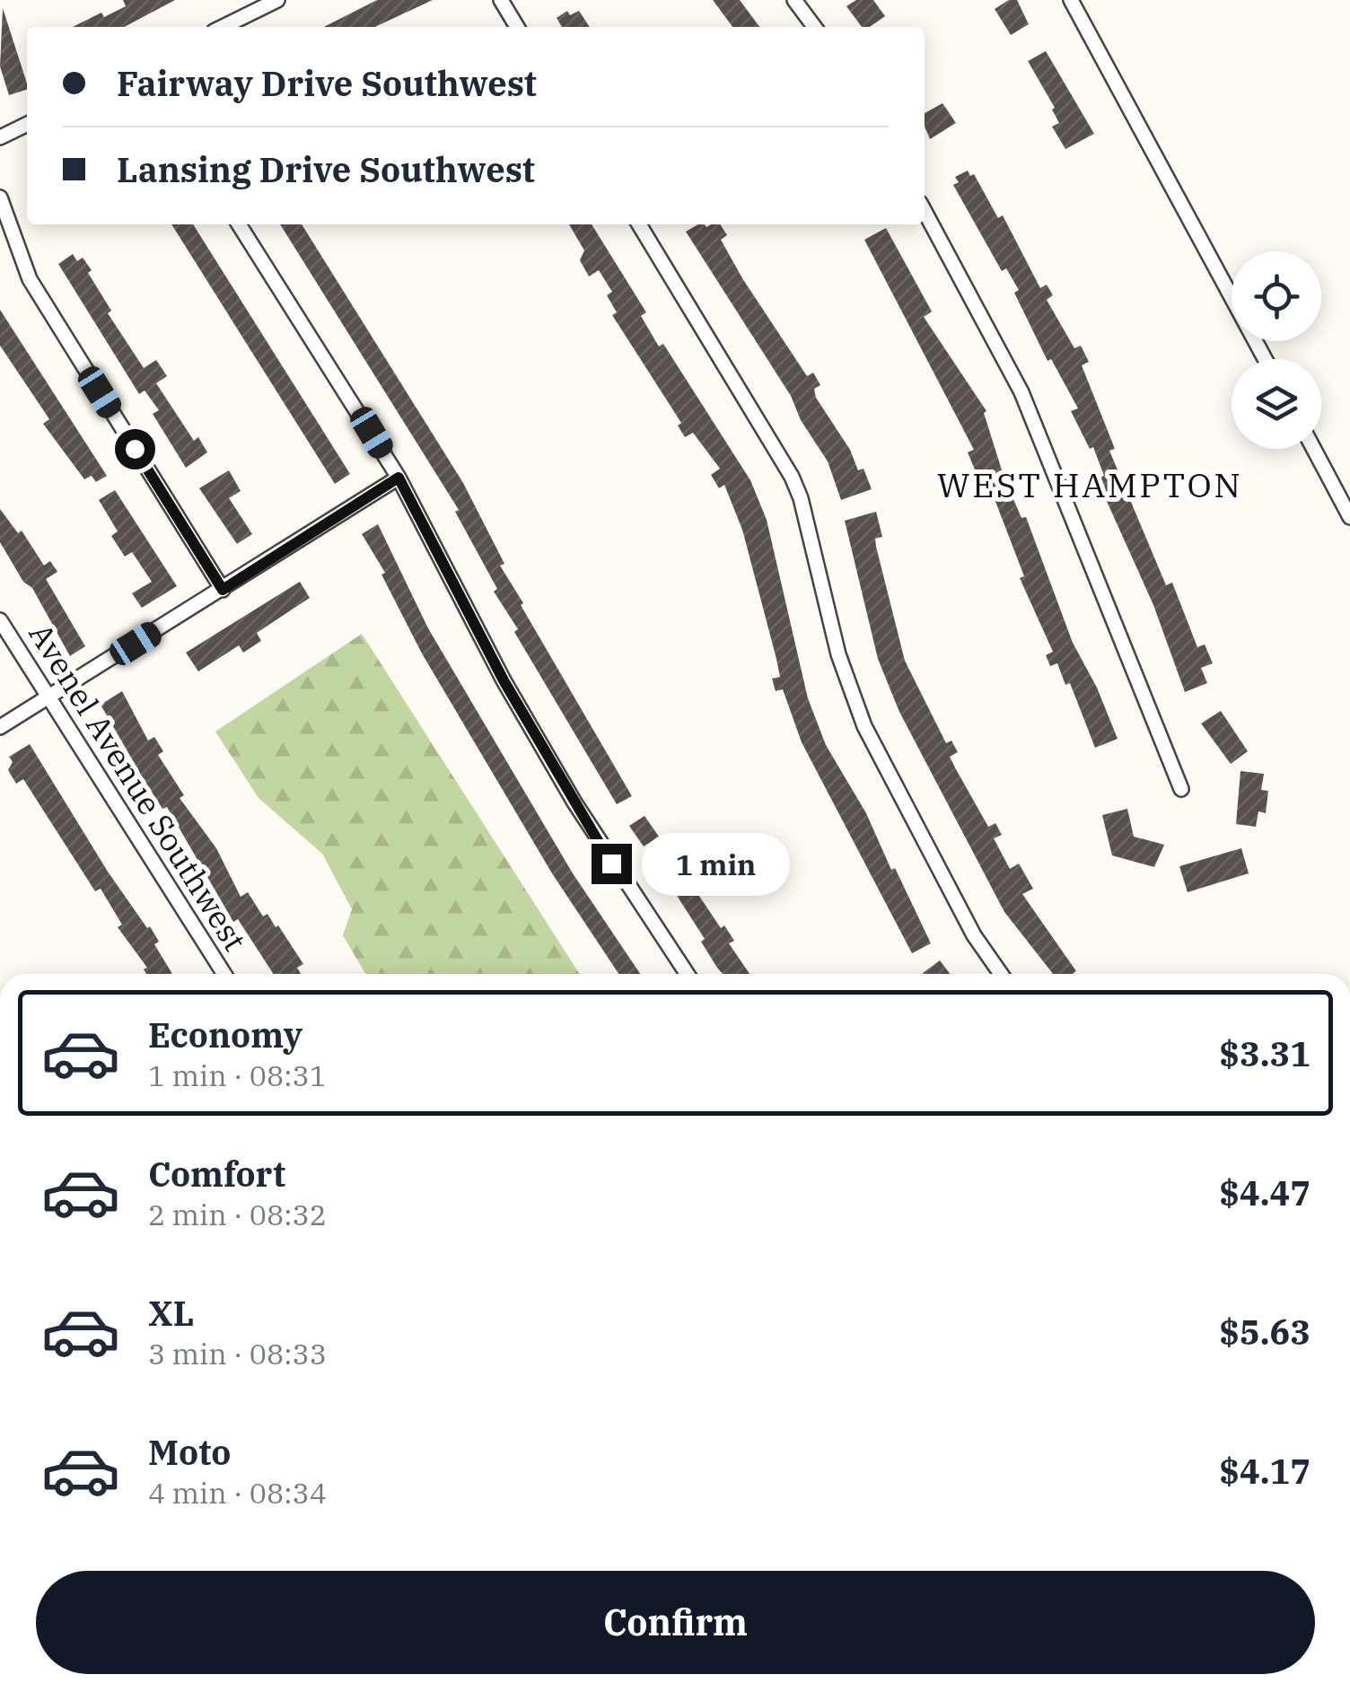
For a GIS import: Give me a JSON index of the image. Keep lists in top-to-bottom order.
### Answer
{
  "streets": {
    "street": ["Avenel Avenue Southwest"]
  },
  "districts": ["WEST HAMPTON"],
  "page": {
    "banner": ["Fairway Drive Southwest", "Lansing Drive Southwest"],
    "bubble": "1 min",
    "list": [
      {
        "name": "Economy",
        "note": "1 min · 08:31",
        "value": "$3.31"
      },
      {
        "name": "Comfort",
        "note": "2 min · 08:32",
        "value": "$4.47"
      },
      {
        "name": "XL",
        "note": "3 min · 08:33",
        "value": "$5.63"
      },
      {
        "name": "Moto",
        "note": "4 min · 08:34",
        "value": "$4.17"
      }
    ],
    "buttons": "Confirm"
  }
}
